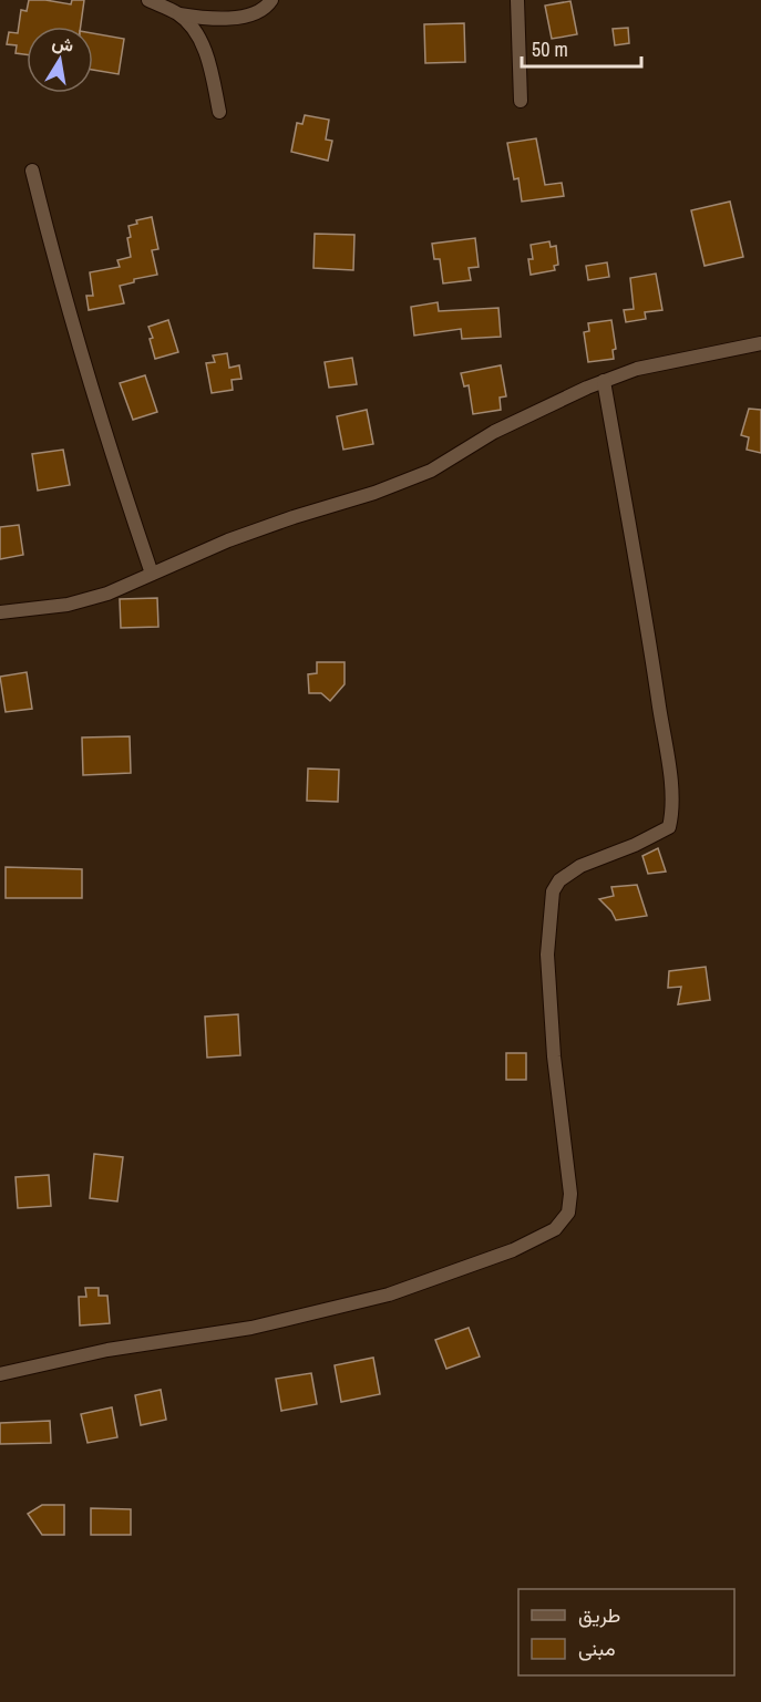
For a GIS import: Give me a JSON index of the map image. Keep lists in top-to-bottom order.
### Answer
{
  "legend": ["طريق", "مبنى"],
  "scale_bar": "50 m",
  "north": "top"
}
